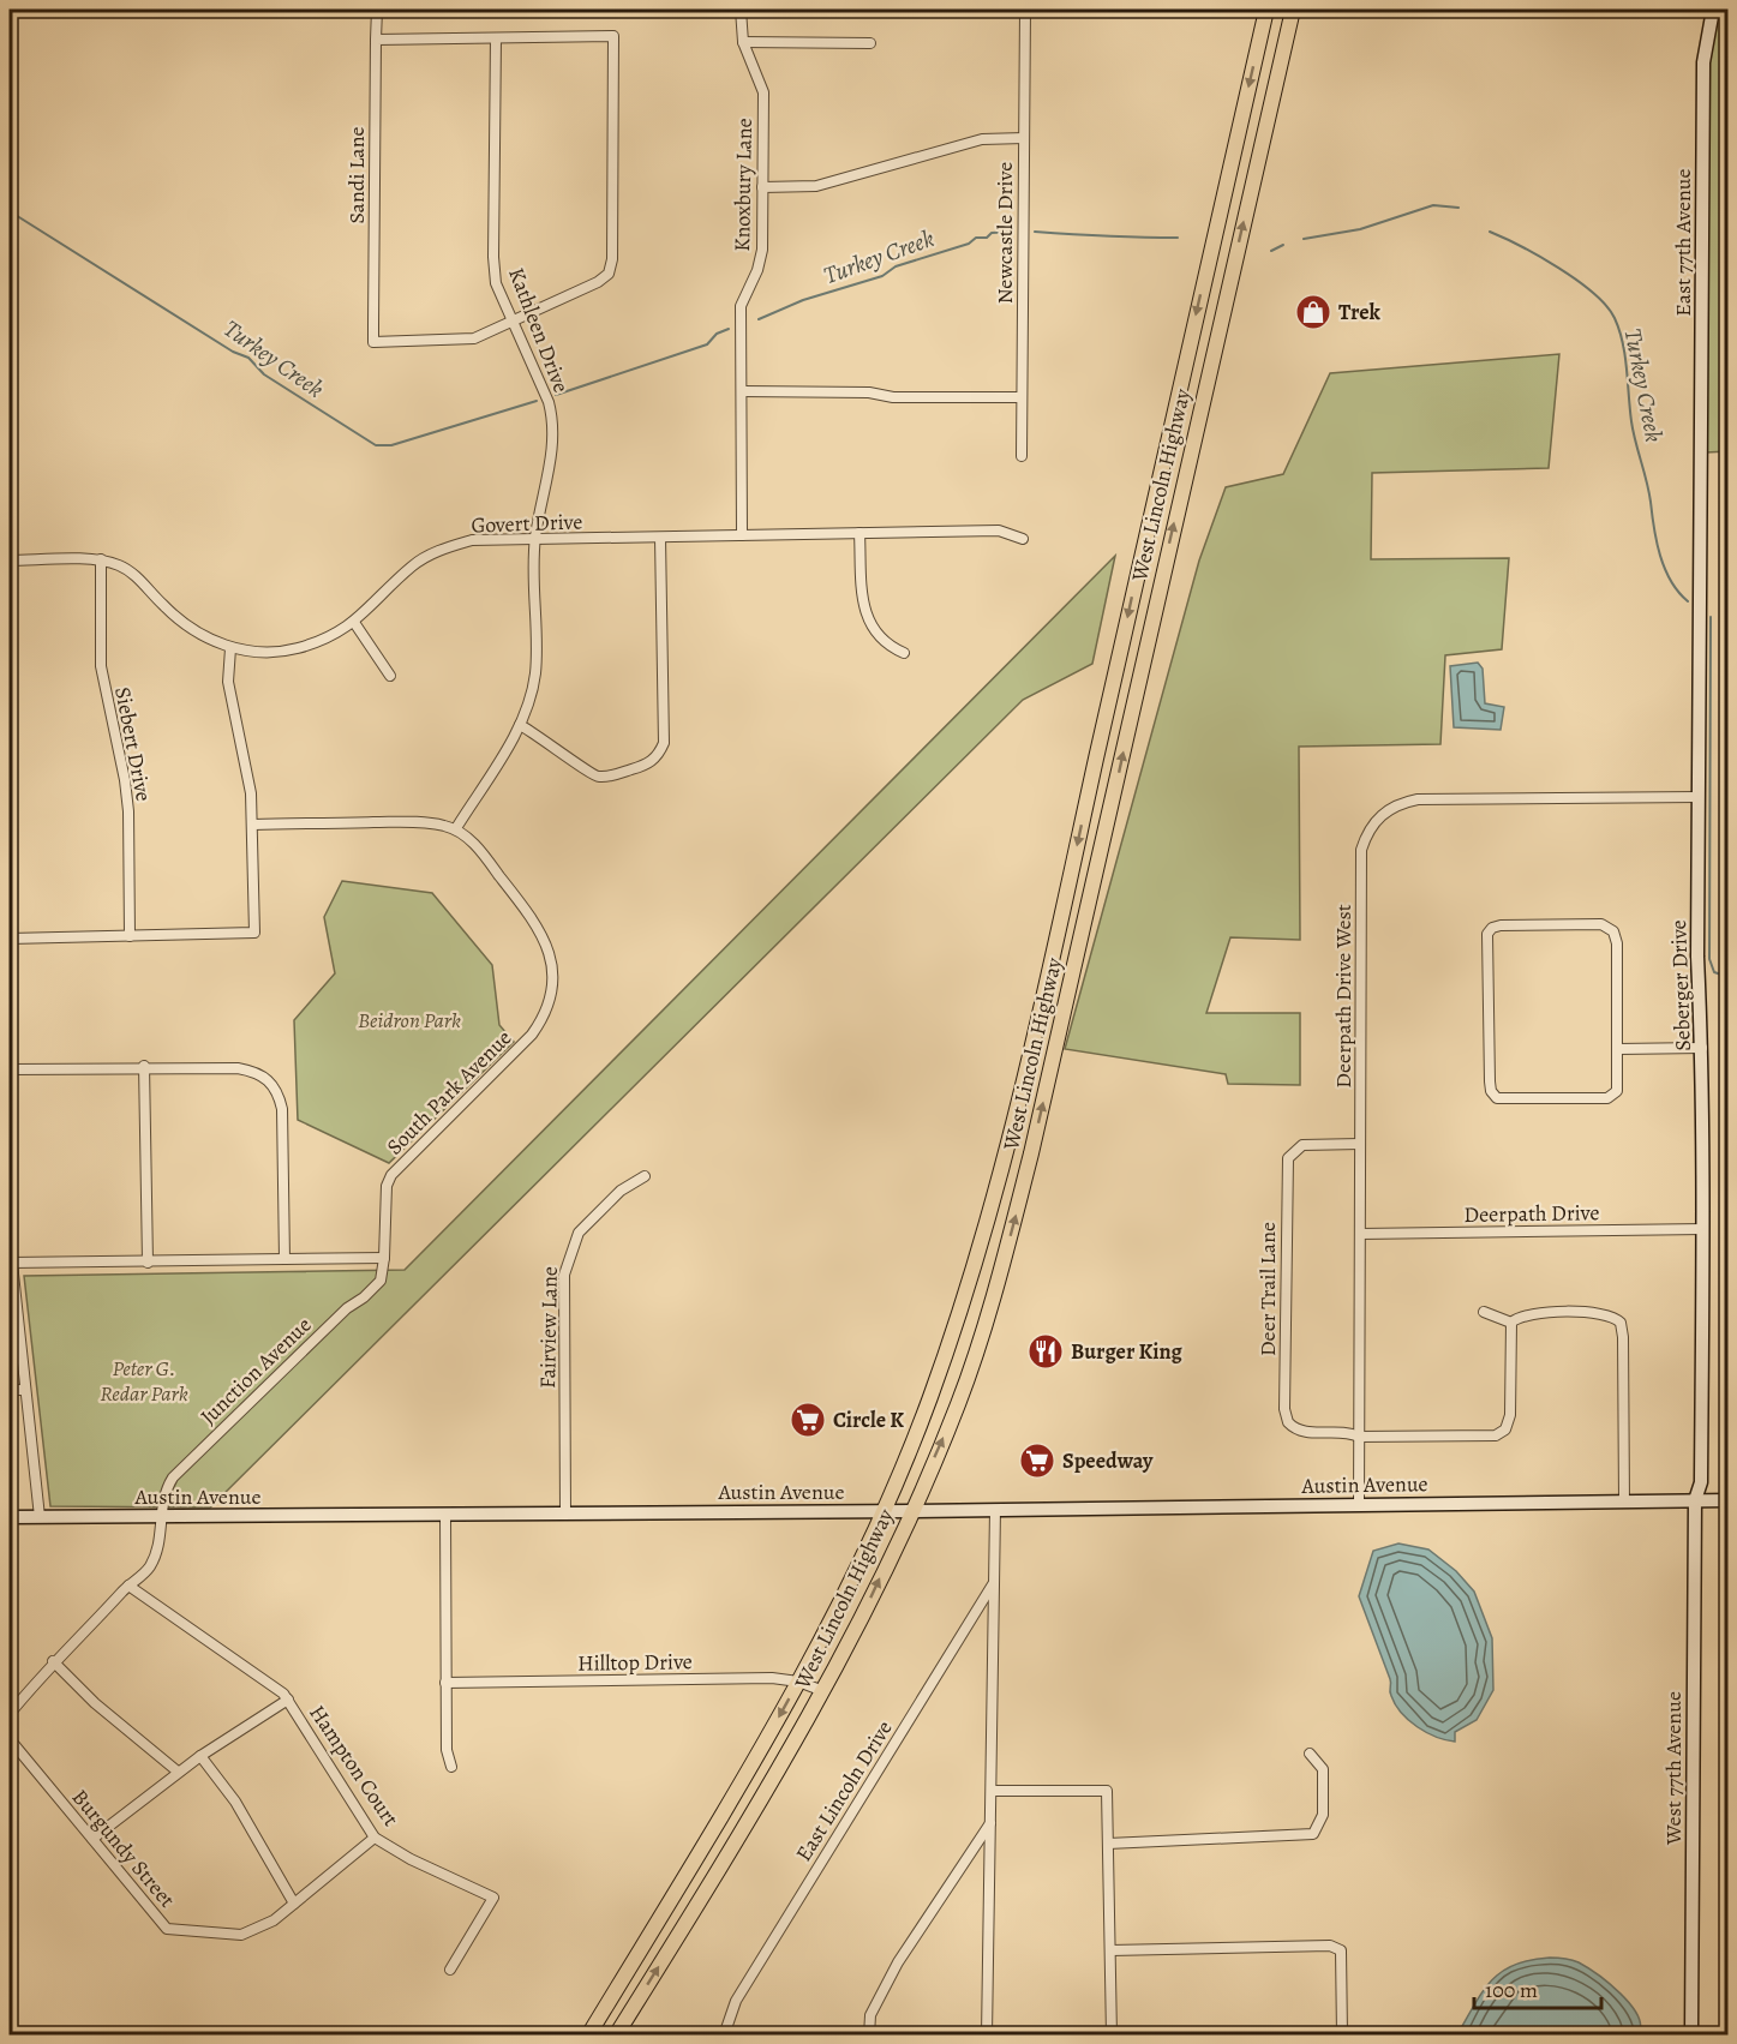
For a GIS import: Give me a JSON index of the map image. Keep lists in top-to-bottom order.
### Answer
{
  "streets": {
    "main road": ["West Lincoln Highway"],
    "street": [
      "Sandi Lane",
      "Knoxbury Lane",
      "Newcastle Drive",
      "East 77th Avenue",
      "Kathleen Drive",
      "Govert Drive",
      "Siebert Drive",
      "Seberger Drive",
      "Deerpath Drive West",
      "South Park Avenue",
      "Deerpath Drive",
      "Deer Trail Lane",
      "Fairview Lane",
      "Junction Avenue",
      "Austin Avenue",
      "Hilltop Drive",
      "Hampton Court",
      "West 77th Avenue",
      "East Lincoln Drive",
      "Burgundy Street"
    ]
  },
  "crossings": [
    ["Sandi Lane", "Kathleen Drive"],
    ["Knoxbury Lane", "Govert Drive"],
    ["East 77th Avenue", "Seberger Drive"],
    ["Kathleen Drive", "Govert Drive"],
    ["Kathleen Drive", "South Park Avenue"],
    ["West Lincoln Highway", "Austin Avenue"],
    ["West Lincoln Highway", "Hilltop Drive"],
    ["Govert Drive", "Siebert Drive"],
    ["Seberger Drive", "Deerpath Drive West"],
    ["Seberger Drive", "Deerpath Drive"],
    ["Seberger Drive", "Austin Avenue"],
    ["Seberger Drive", "West 77th Avenue"],
    ["Deerpath Drive West", "Deerpath Drive"],
    ["Deerpath Drive West", "Deer Trail Lane"],
    ["Deerpath Drive West", "Austin Avenue"],
    ["South Park Avenue", "Junction Avenue"],
    ["Fairview Lane", "Austin Avenue"],
    ["Junction Avenue", "Austin Avenue"],
    ["Junction Avenue", "Hampton Court"],
    ["Austin Avenue", "West 77th Avenue"],
    ["Hampton Court", "Burgundy Street"]
  ],
  "water": ["Turkey Creek"],
  "parks": ["Beidron Park", "Peter G. Redar Park"],
  "places": {
    "shop": ["Trek"],
    "restaurant": ["Burger King"],
    "supermarket": ["Circle K", "Speedway"]
  },
  "scale_bar": "100 m"
}
